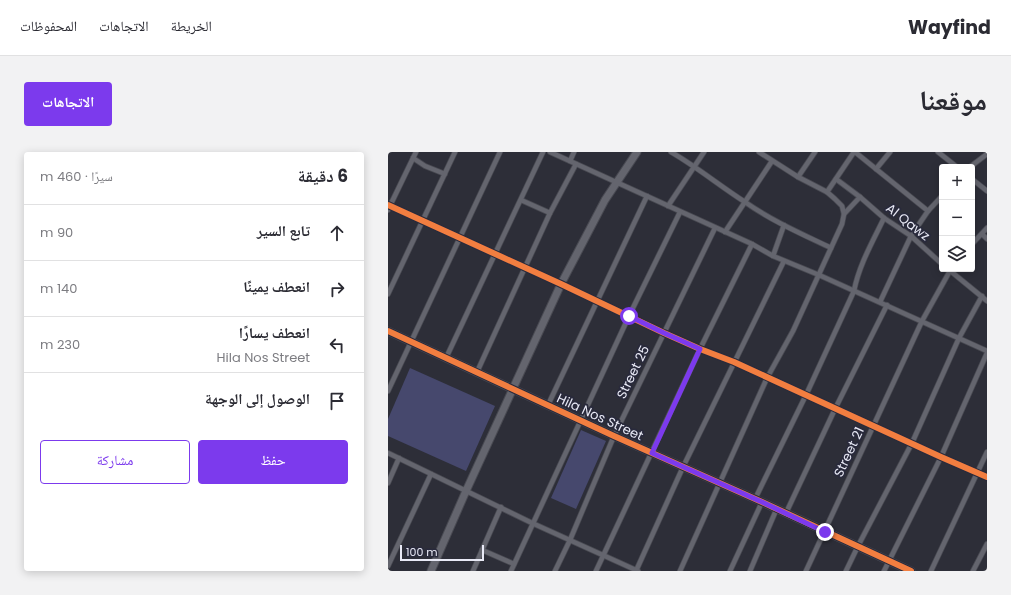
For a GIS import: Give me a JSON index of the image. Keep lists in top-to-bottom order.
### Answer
{
  "streets": {
    "street": [
      "Al Qawz",
      "Street 25",
      "Hila Nos Street",
      "Street 21"
    ]
  },
  "crossings": [
    ["Street 25", "Hila Nos Street"],
    ["Hila Nos Street", "Street 21"]
  ],
  "scale_bar": "100 m",
  "page": {
    "header": "Wayfind",
    "nav": ["الخريطة", "الاتجاهات", "المحفوظات"],
    "title": "موقعنا",
    "buttons": [
      "الاتجاهات",
      ["حفظ", "مشاركة"]
    ],
    "heading": ["6 دقيقة", "سيرًا · 460 m"],
    "map_buttons": ["+", "−"],
    "list": [
      ["تابع السير", "90 m"],
      ["انعطف يمينًا", "140 m"],
      ["انعطف يسارًا", "Hila Nos Street", "230 m"],
      "الوصول إلى الوجهة"
    ],
    "scale": "100 m"
  }
}
